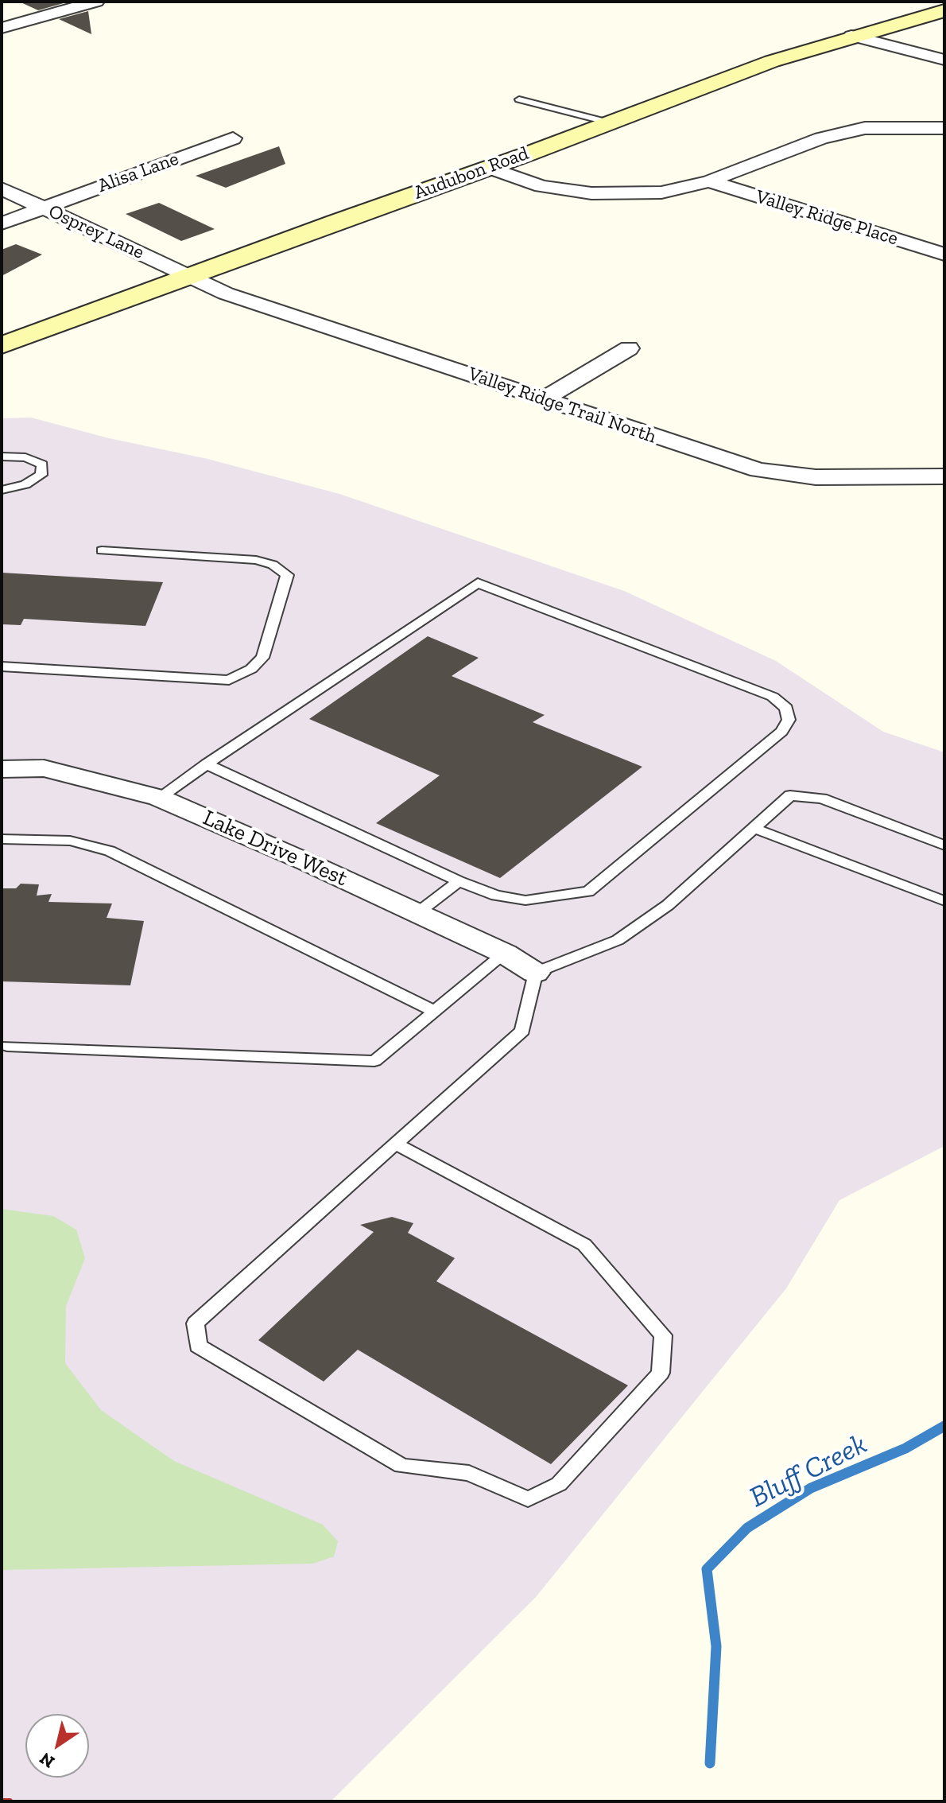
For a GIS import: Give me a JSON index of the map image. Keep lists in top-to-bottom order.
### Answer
{
  "streets": {
    "street": [
      "Alisa Lane",
      "Audubon Road",
      "Valley Ridge Place",
      "Osprey Lane",
      "Valley Ridge Trail North",
      "Lake Drive West"
    ]
  },
  "crossings": [
    ["Alisa Lane", "Osprey Lane"],
    ["Audubon Road", "Osprey Lane"],
    ["Audubon Road", "Valley Ridge Trail North"],
    ["Osprey Lane", "Valley Ridge Trail North"]
  ],
  "water": ["Bluff Creek"],
  "north": "bottom left"
}
